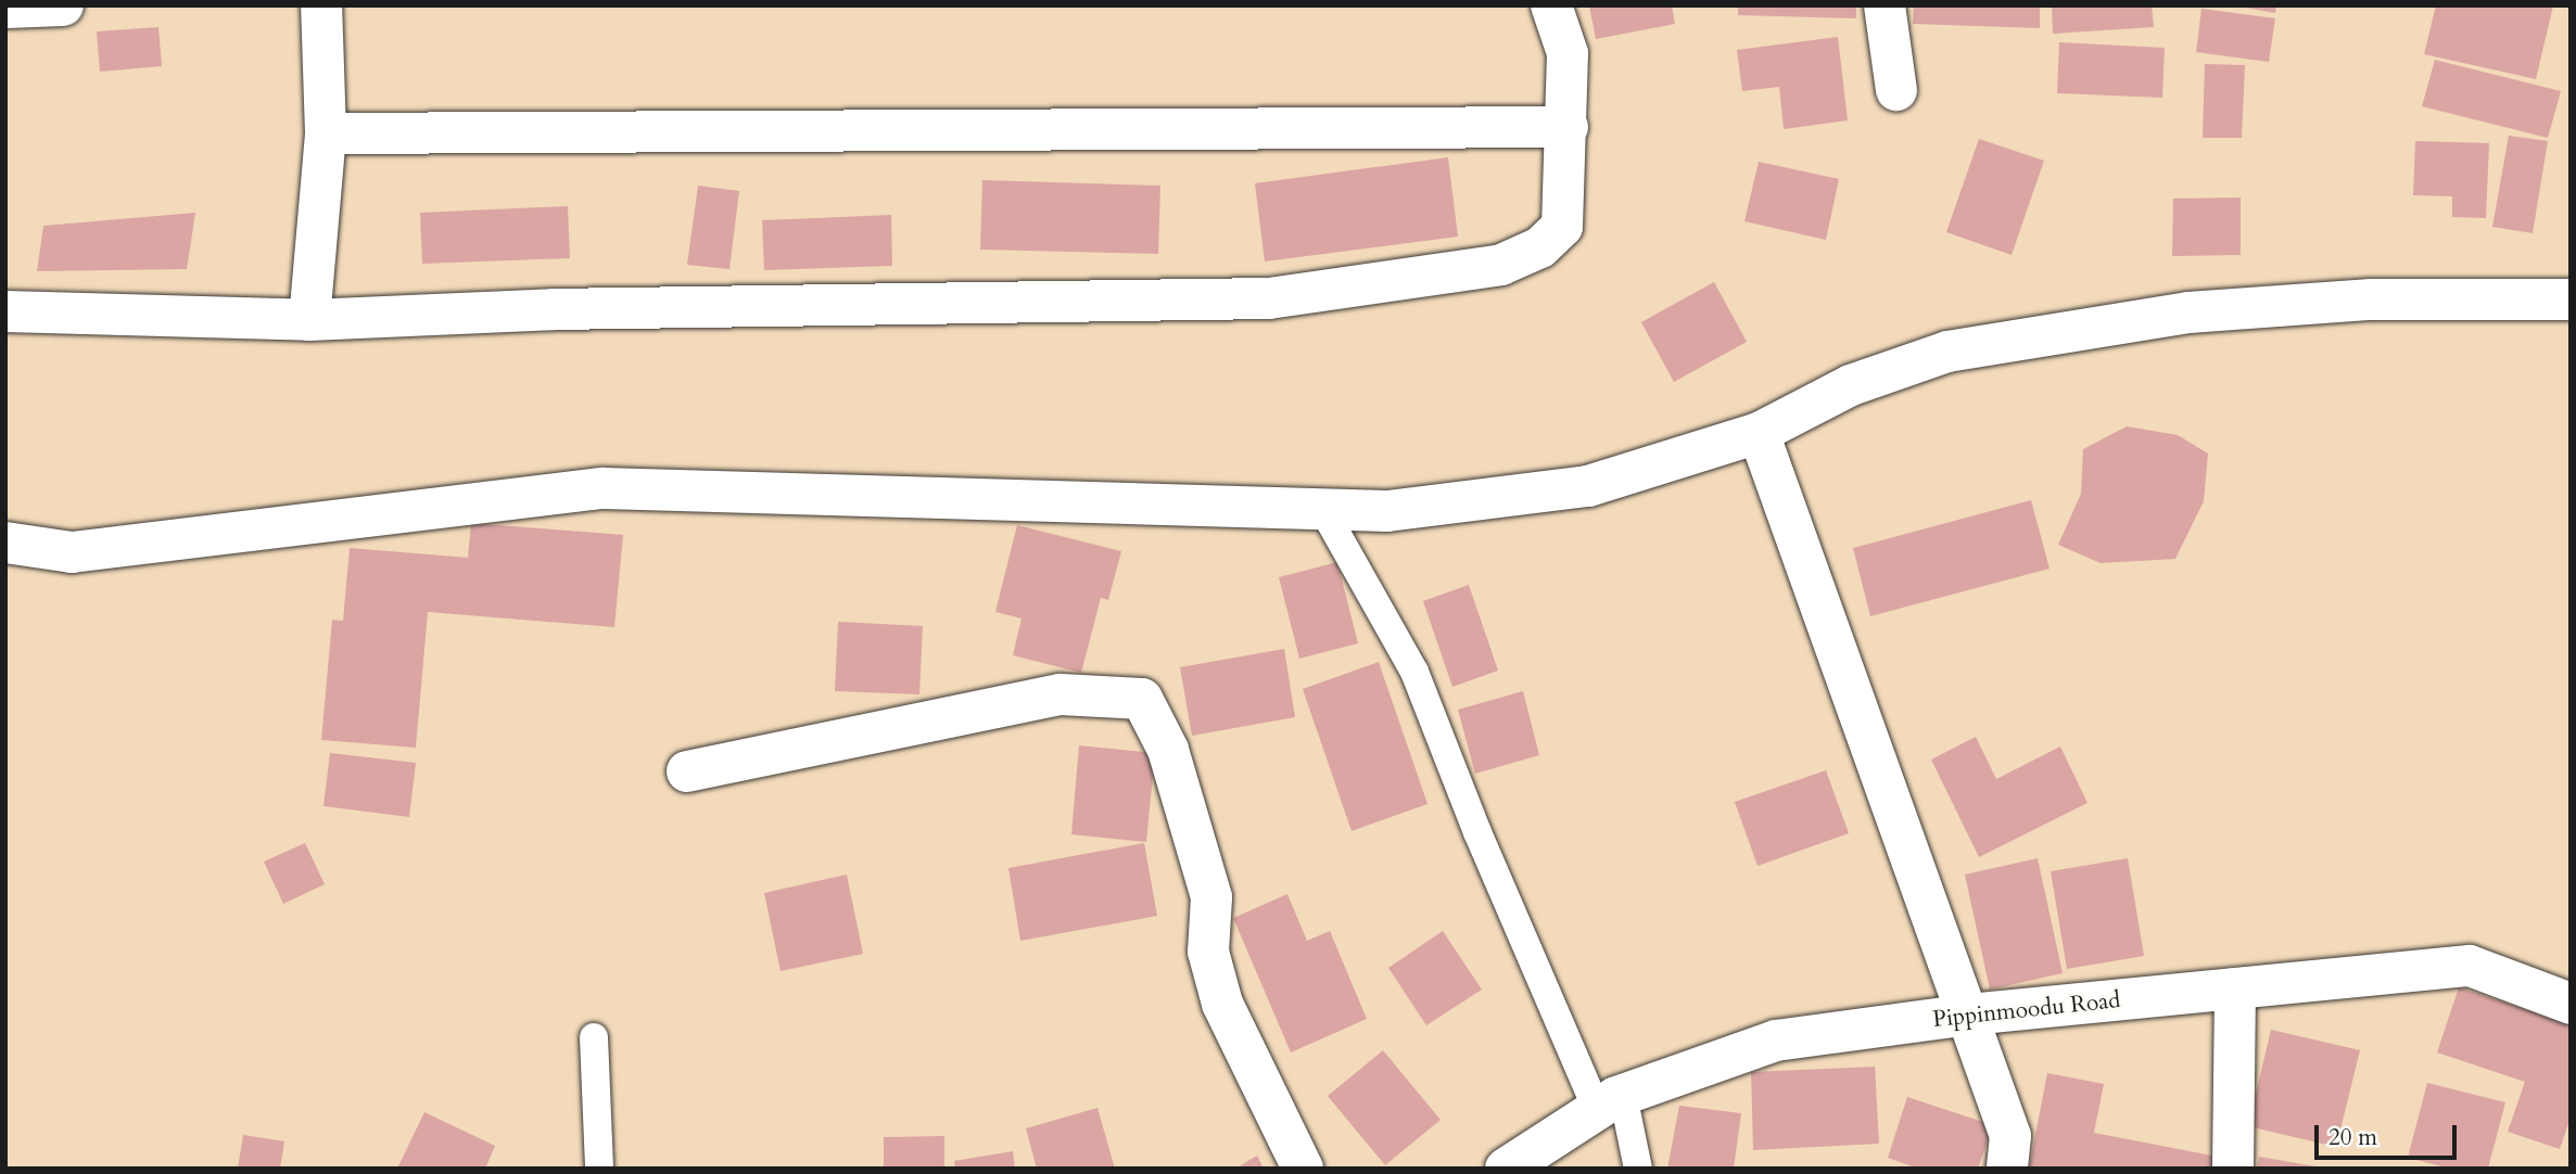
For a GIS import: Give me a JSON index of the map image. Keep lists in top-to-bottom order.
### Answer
{
  "streets": {
    "street": ["Pippinmoodu Road"]
  },
  "scale_bar": "20 m"
}
